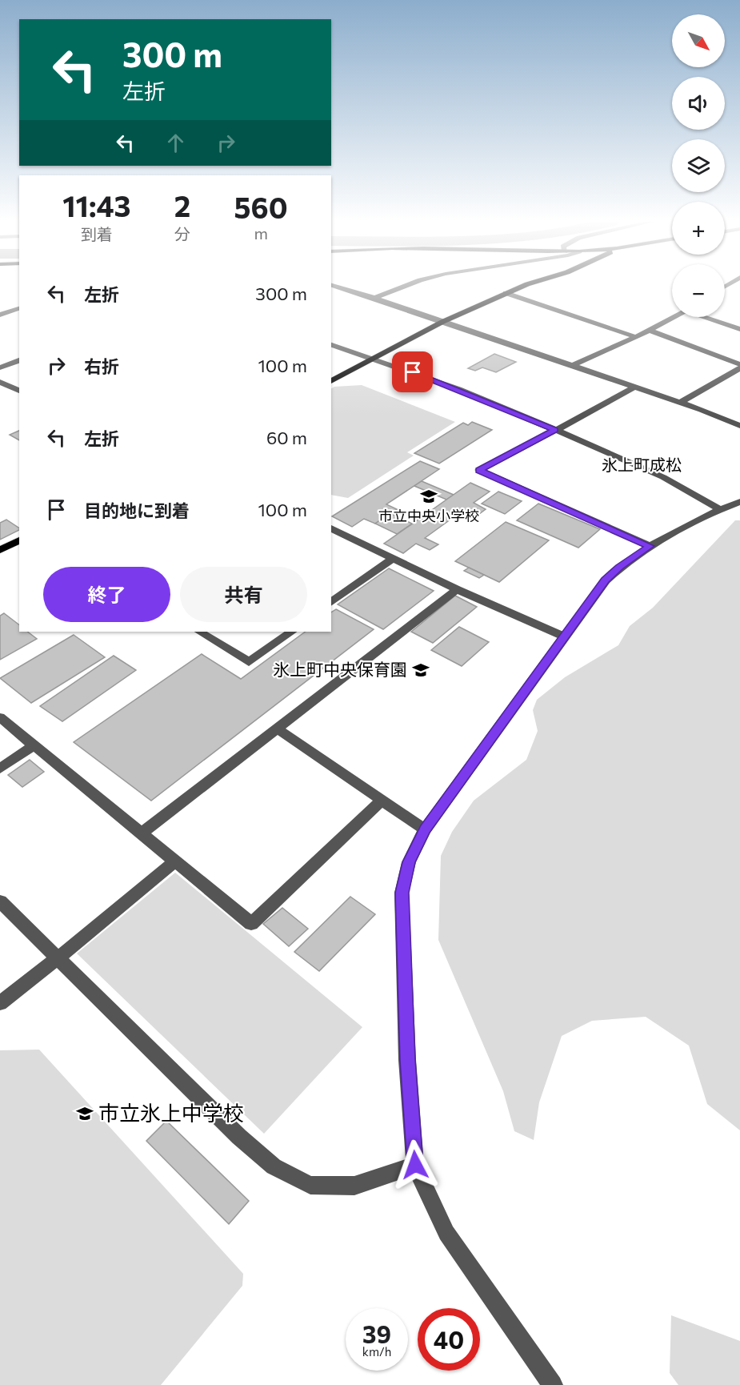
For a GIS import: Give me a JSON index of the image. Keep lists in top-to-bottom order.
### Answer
{
  "districts": ["氷上町成松"],
  "places": {
    "school or university": ["市立中央小学校", "氷上町中央保育園", "市立氷上中学校"]
  },
  "north": "bottom right",
  "page": {
    "map_buttons": ["+", "−"],
    "turn": ["300 m", "左折"],
    "eta": [
      "11:43",
      "到着",
      "2",
      "分",
      "560",
      "m"
    ],
    "list": [
      {
        "name": "左折",
        "value": "300 m"
      },
      {
        "name": "右折",
        "value": "100 m"
      },
      {
        "name": "左折",
        "value": "60 m"
      },
      {
        "name": "目的地に到着",
        "value": "100 m"
      }
    ],
    "buttons": ["終了", "共有"],
    "speed": "39 km/h",
    "limit": "40"
  }
}
